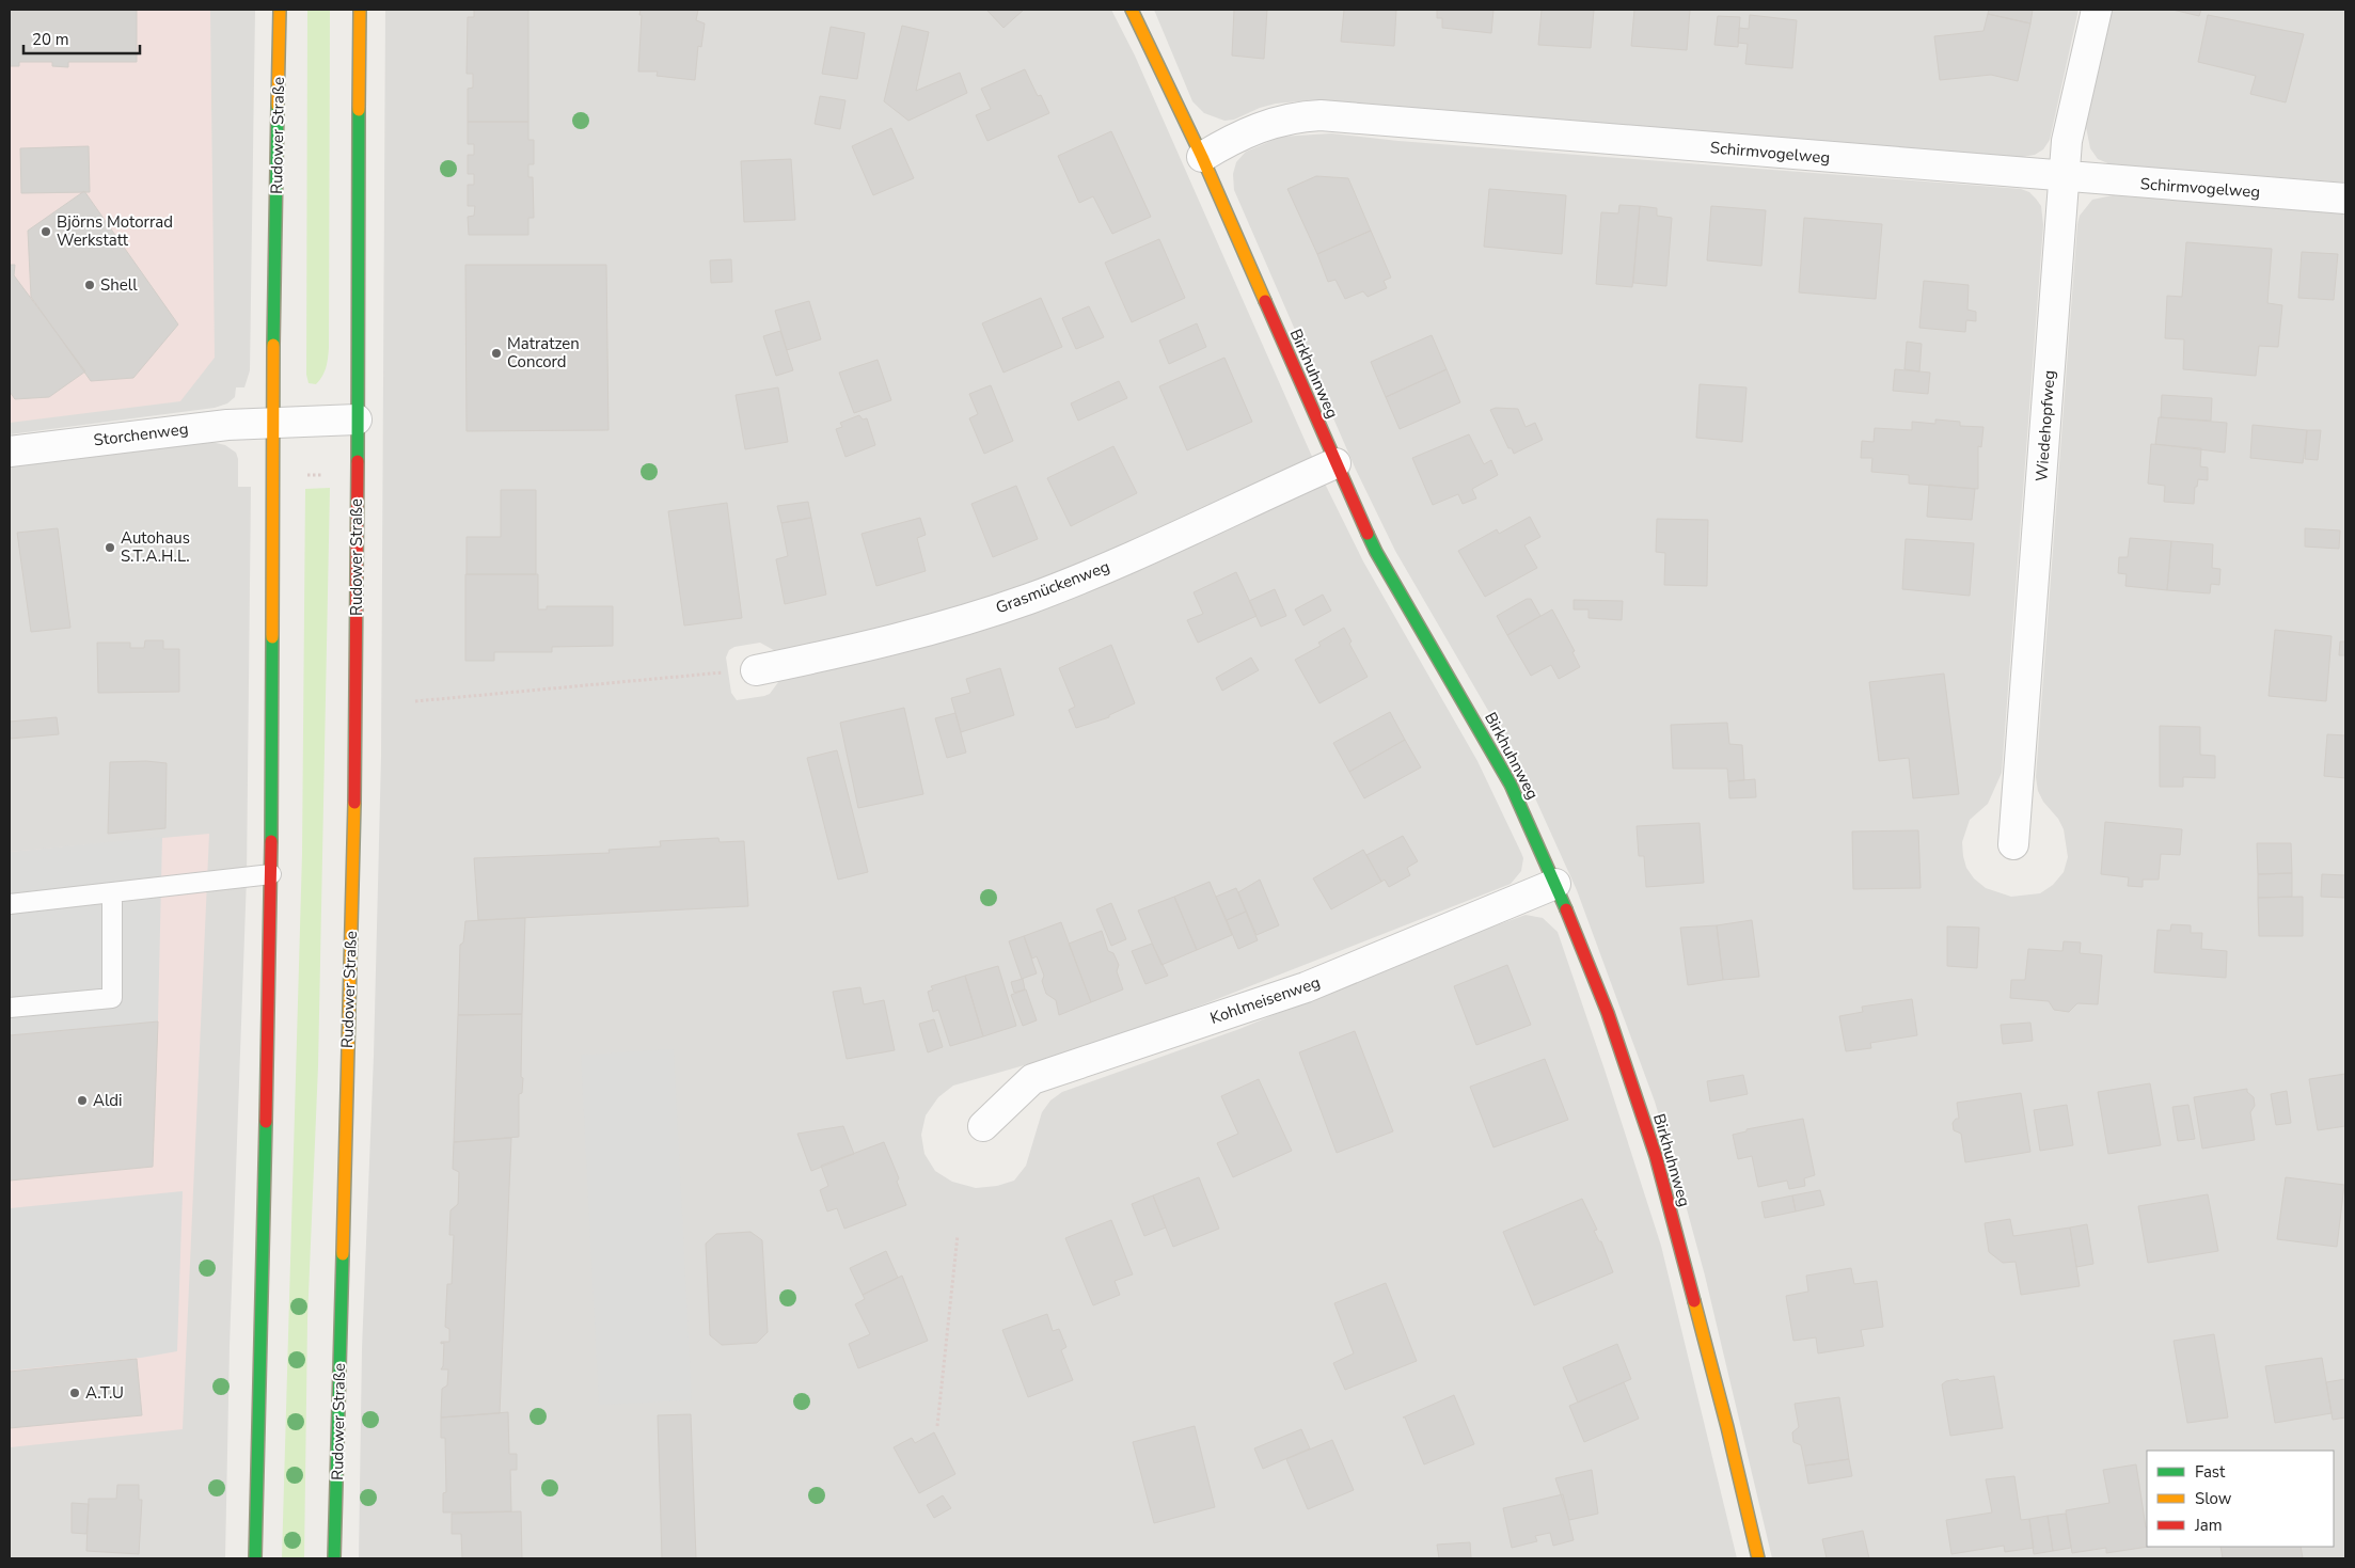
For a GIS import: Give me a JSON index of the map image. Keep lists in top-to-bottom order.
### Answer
{
  "streets": {
    "main road": ["Rudower Straße", "Birkhuhnweg"],
    "street": [
      "Schirmvogelweg",
      "Wiedehopfweg",
      "Storchenweg",
      "Grasmückenweg",
      "Kohlmeisenweg"
    ]
  },
  "crossings": [
    ["Rudower Straße", "Storchenweg"],
    ["Schirmvogelweg", "Birkhuhnweg"],
    ["Schirmvogelweg", "Wiedehopfweg"],
    ["Birkhuhnweg", "Grasmückenweg"],
    ["Birkhuhnweg", "Kohlmeisenweg"]
  ],
  "places": [
    "Björns Motorrad Werkstatt",
    "Shell",
    "Matratzen Concord",
    "Autohaus S.T.A.H.L.",
    "Aldi",
    "A.T.U"
  ],
  "legend": ["Fast", "Slow", "Jam"],
  "scale_bar": "20 m"
}
